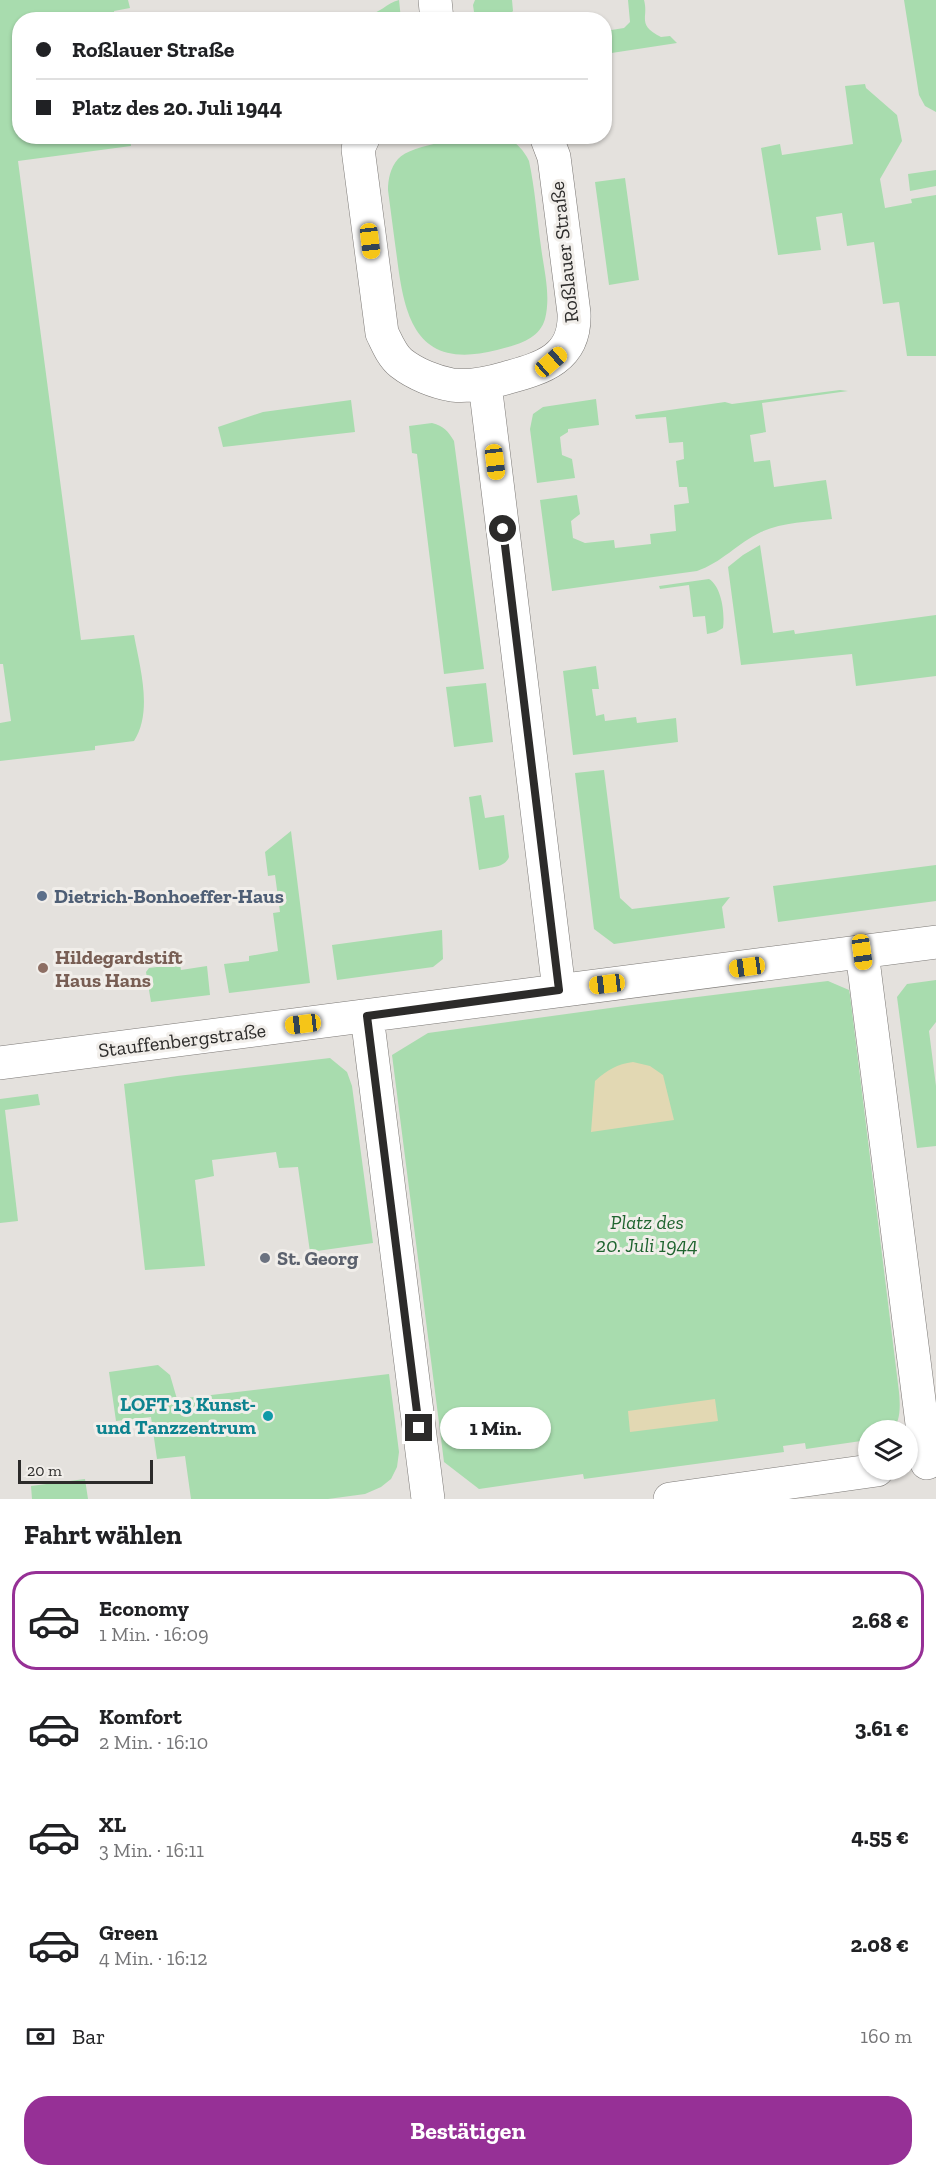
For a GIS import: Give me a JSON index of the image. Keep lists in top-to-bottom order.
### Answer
{
  "streets": {
    "street": ["Roßlauer Straße", "Stauffenbergstraße"]
  },
  "parks": ["Platz des 20. Juli 1944"],
  "places": [
    "Dietrich-Bonhoeffer-Haus",
    "Hildegardstift Haus Hans",
    "St. Georg",
    "LOFT 13 Kunst- und Tanzzentrum"
  ],
  "scale_bar": "20 m",
  "page": {
    "banner": ["Roßlauer Straße", "Platz des 20. Juli 1944"],
    "bubble": "1 Min.",
    "scale": "20 m",
    "heading": "Fahrt wählen",
    "list": [
      {
        "name": "Economy",
        "note": "1 Min. · 16:09",
        "value": "2.68 €"
      },
      {
        "name": "Komfort",
        "note": "2 Min. · 16:10",
        "value": "3.61 €"
      },
      {
        "name": "XL",
        "note": "3 Min. · 16:11",
        "value": "4.55 €"
      },
      {
        "name": "Green",
        "note": "4 Min. · 16:12",
        "value": "2.08 €"
      }
    ],
    "pay": ["Bar", "160 m"],
    "buttons": "Bestätigen"
  }
}
